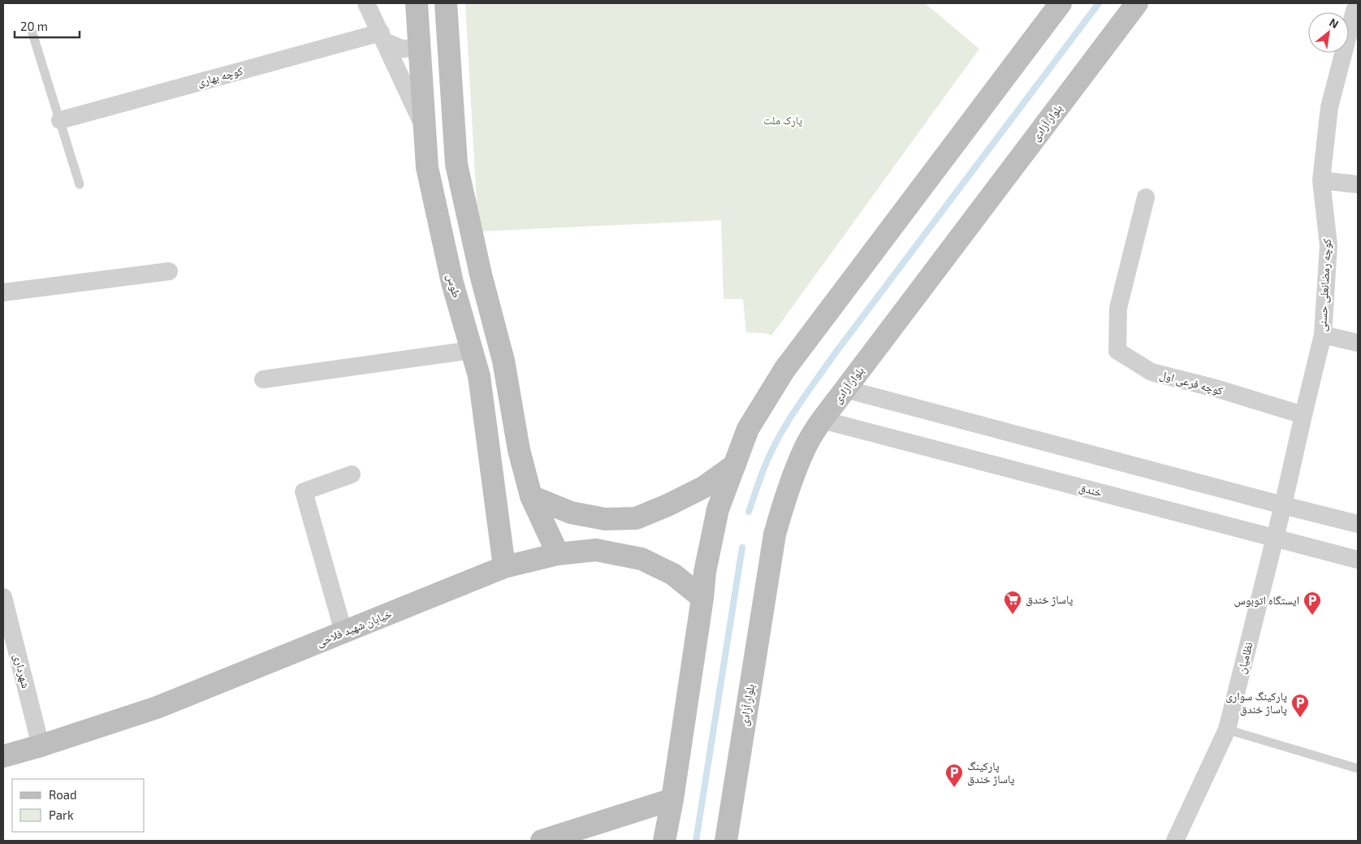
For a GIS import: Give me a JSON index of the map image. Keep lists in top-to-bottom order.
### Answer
{
  "streets": {
    "street": [
      "کوچه بهاری",
      "بلوار آزادی",
      "کوچه رمضانعلی حسنی",
      "طوس",
      "کوچه فرعی اول",
      "خندق",
      "خیابان شهید فلاحی",
      "نظامیان",
      "شهرداری"
    ]
  },
  "crossings": [
    ["بلوار آزادی", "خندق"],
    ["کوچه رمضانعلی حسنی", "کوچه فرعی اول"],
    ["کوچه رمضانعلی حسنی", "نظامیان"],
    ["طوس", "خیابان شهید فلاحی"],
    ["خندق", "نظامیان"],
    ["خیابان شهید فلاحی", "شهرداری"]
  ],
  "parks": ["پارک ملت"],
  "places": {
    "supermarket": ["پاساژ خندق"],
    "parking": ["ایستگاه اتوبوس", "پارکینگ سواری پاساژ خندق", "پارکینگ پاساژ خندق"]
  },
  "legend": ["Road", "Park"],
  "scale_bar": "20 m",
  "north": "top right"
}
